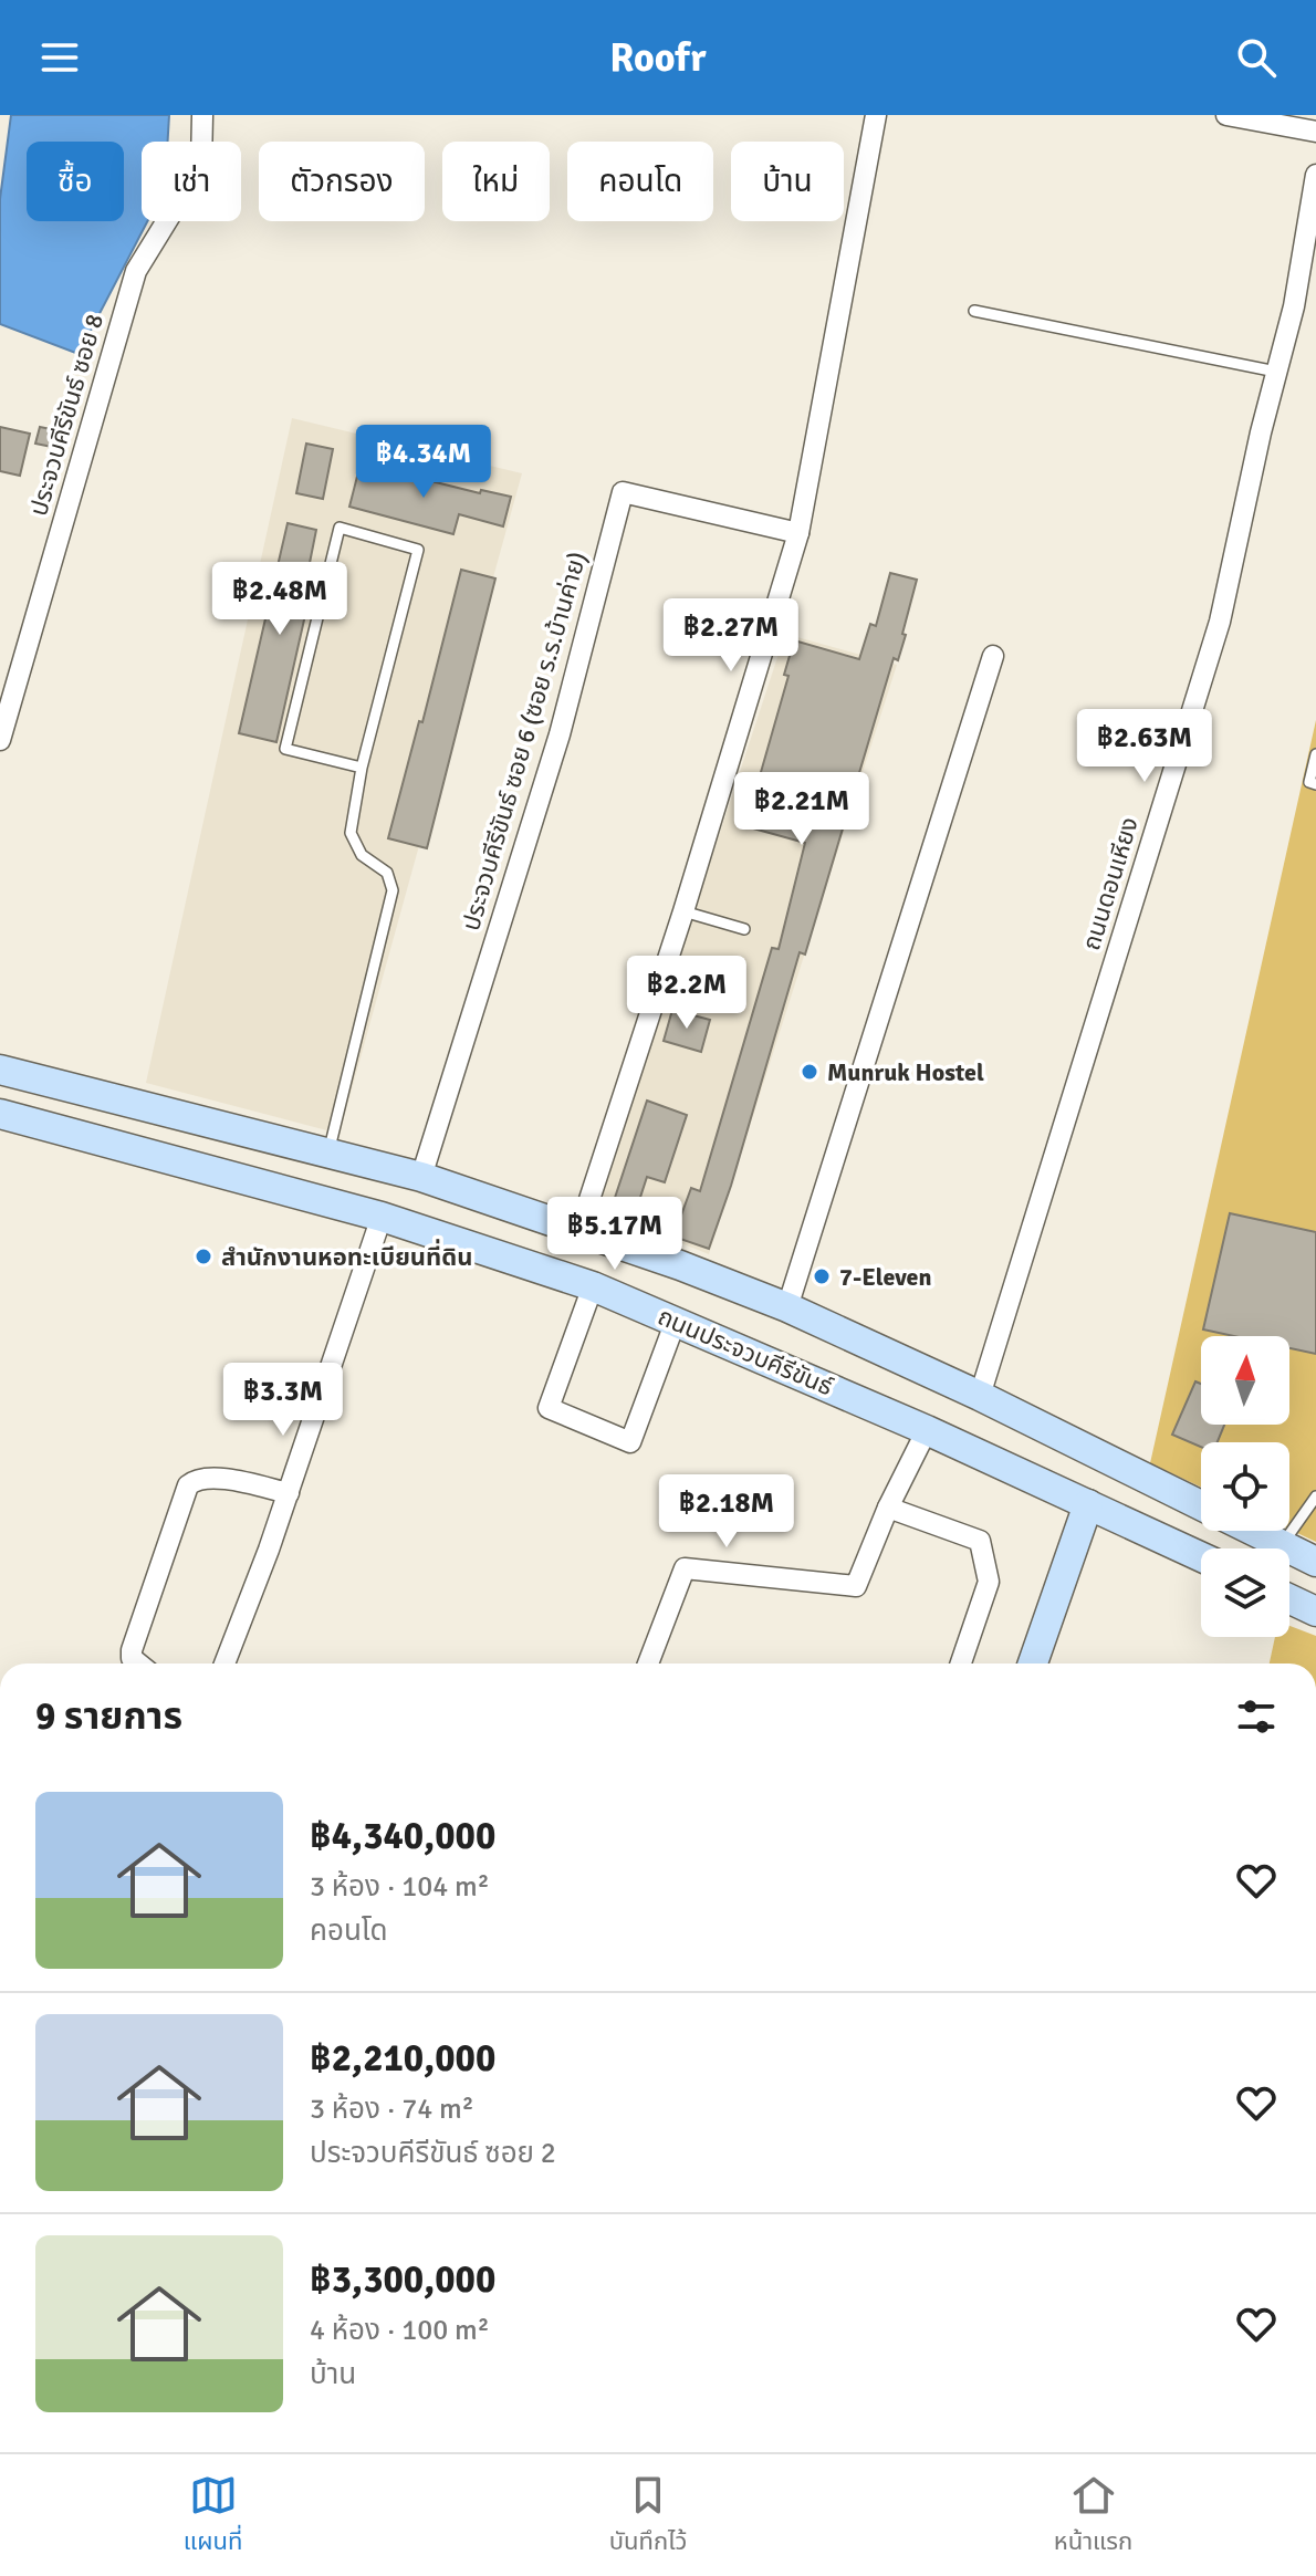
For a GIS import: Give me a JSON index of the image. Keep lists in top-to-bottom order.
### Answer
{
  "streets": {
    "main road": ["ถนนประจวบคีรีขันธ์"],
    "street": ["ประจวบคีรีขันธ์ ซอย 8", "ประจวบคีรีขันธ์ ซอย 6 (ซอย ร.ร.บ้านค่าย)", "ถนนดอนเหียง"]
  },
  "places": ["Munruk Hostel", "สำนักงานหอทะเบียนที่ดิน", "7-Eleven"],
  "north": "top",
  "page": {
    "header": "Roofr",
    "chip": [
      "ซื้อ",
      "เช่า",
      "ตัวกรอง",
      "ใหม่",
      "คอนโด",
      "บ้าน"
    ],
    "price": [
      "฿4.34M",
      "฿2.48M",
      "฿2.27M",
      "฿2.63M",
      "฿2.21M",
      "฿2.2M",
      "฿5.17M",
      "฿3.3M",
      "฿2.18M"
    ],
    "heading": "9 รายการ",
    "list": [
      {
        "name": "฿4,340,000",
        "note": "3 ห้อง · 104 m² · คอนโด"
      },
      {
        "name": "฿2,210,000",
        "note": "3 ห้อง · 74 m² · ประจวบคีรีขันธ์ ซอย 2"
      },
      {
        "name": "฿3,300,000",
        "note": "4 ห้อง · 100 m² · บ้าน"
      }
    ],
    "tabs": ["แผนที่", "บันทึกไว้", "หน้าแรก"]
  }
}
